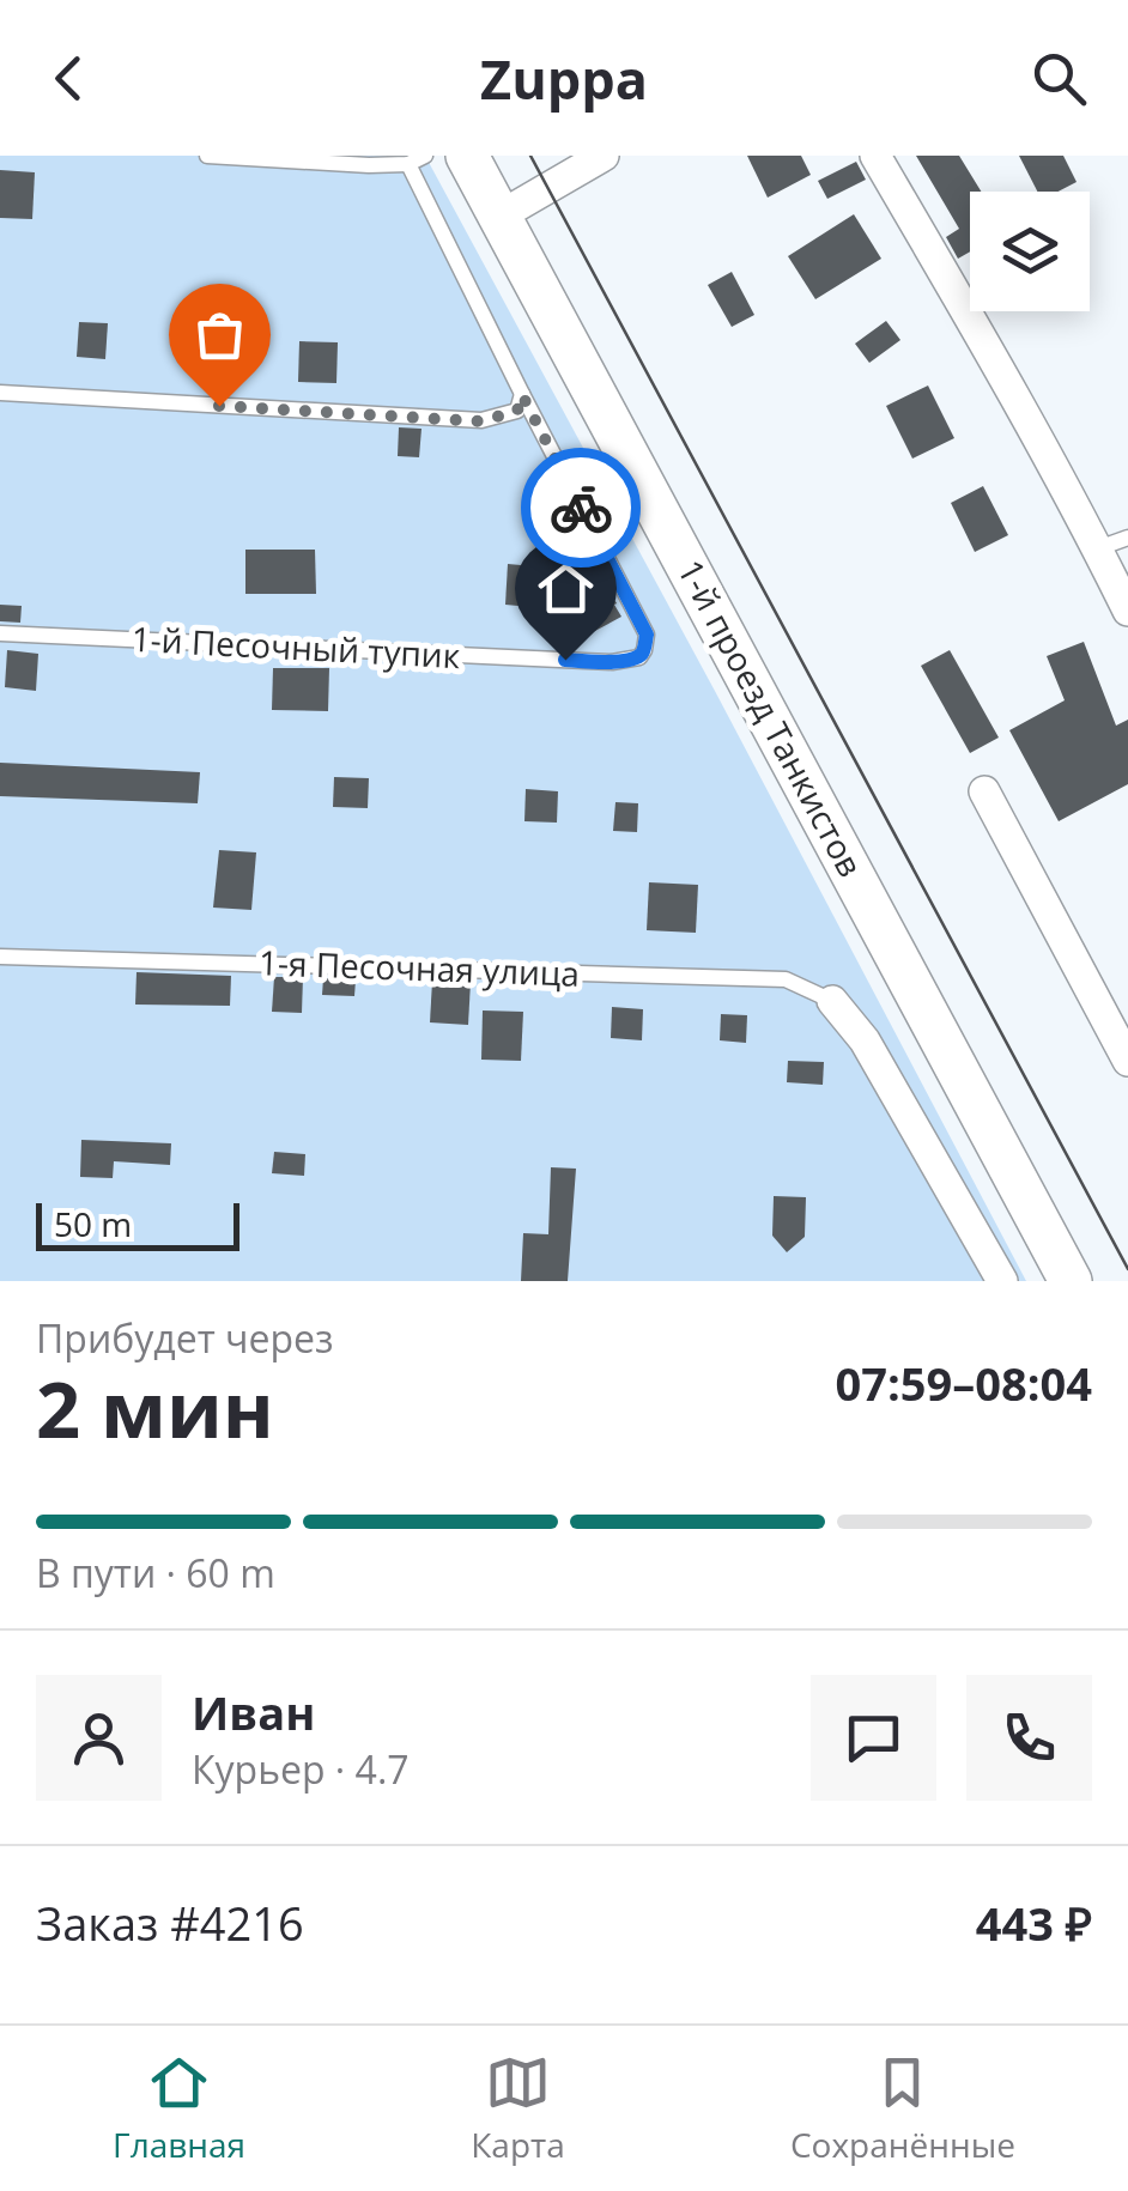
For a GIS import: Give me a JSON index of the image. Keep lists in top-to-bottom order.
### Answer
{
  "streets": {
    "main road": ["1-й проезд Танкистов"],
    "lane": ["1-й Песочный тупик", "1-я Песочная улица"]
  },
  "scale_bar": "50 m",
  "page": {
    "header": "Zuppa",
    "scale": "50 m",
    "heading": ["2 мин", "Прибудет через", "07:59–08:04"],
    "panel": [
      "Иван",
      "Курьер · 4.7",
      "Заказ #4216",
      "443 ₽"
    ],
    "bar": "В пути · 60 m",
    "tabs": ["Главная", "Карта", "Сохранённые"]
  }
}
